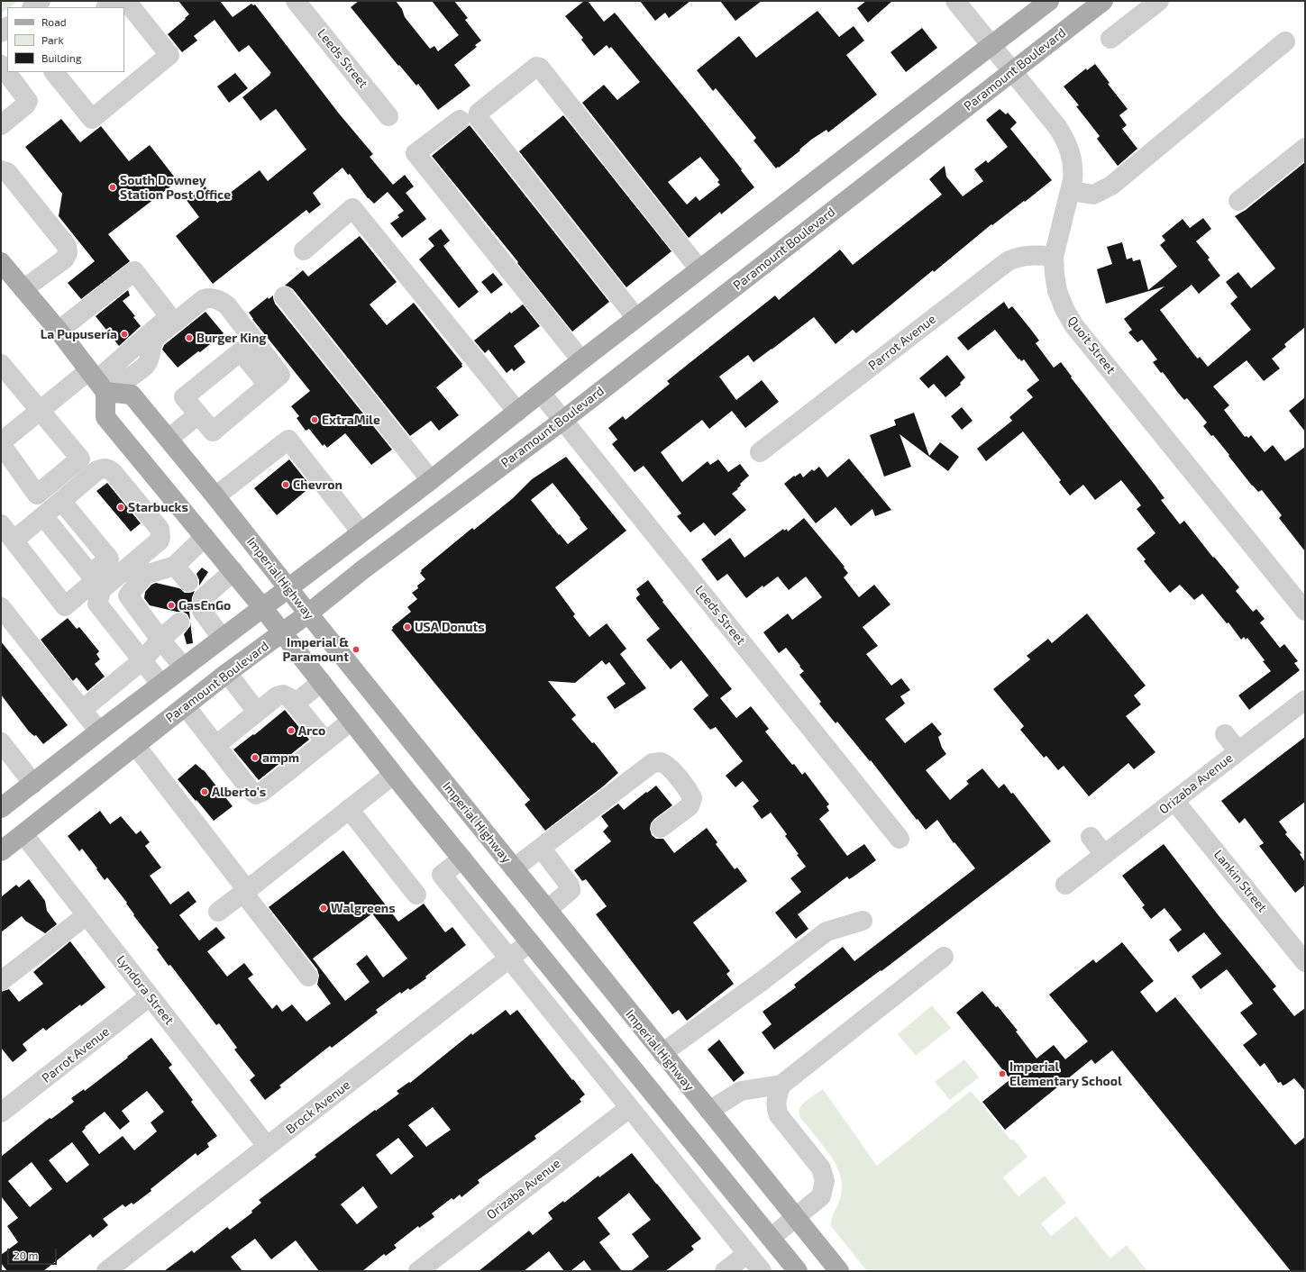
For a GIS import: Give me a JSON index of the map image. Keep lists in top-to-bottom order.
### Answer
{
  "streets": {
    "main road": ["Paramount Boulevard", "Imperial Highway"],
    "street": [
      "Leeds Street",
      "Parrot Avenue",
      "Quoit Street",
      "Orizaba Avenue",
      "Lankin Street",
      "Lyndora Street",
      "Brock Avenue"
    ]
  },
  "crossings": [
    ["Leeds Street", "Paramount Boulevard"],
    ["Paramount Boulevard", "Quoit Street"],
    ["Paramount Boulevard", "Imperial Highway"],
    ["Paramount Boulevard", "Lyndora Street"],
    ["Parrot Avenue", "Quoit Street"],
    ["Parrot Avenue", "Lyndora Street"],
    ["Orizaba Avenue", "Lankin Street"],
    ["Lyndora Street", "Brock Avenue"]
  ],
  "places": [
    "South Downey Station Post Office",
    "La Pupusería",
    "Burger King",
    "ExtraMile",
    "Chevron",
    "Starbucks",
    "GasEnGo",
    "USA Donuts",
    "Imperial & Paramount",
    "Arco",
    "ampm",
    "Alberto's",
    "Walgreens",
    "Imperial Elementary School"
  ],
  "legend": ["Road", "Park", "Building"],
  "scale_bar": "20 m"
}
